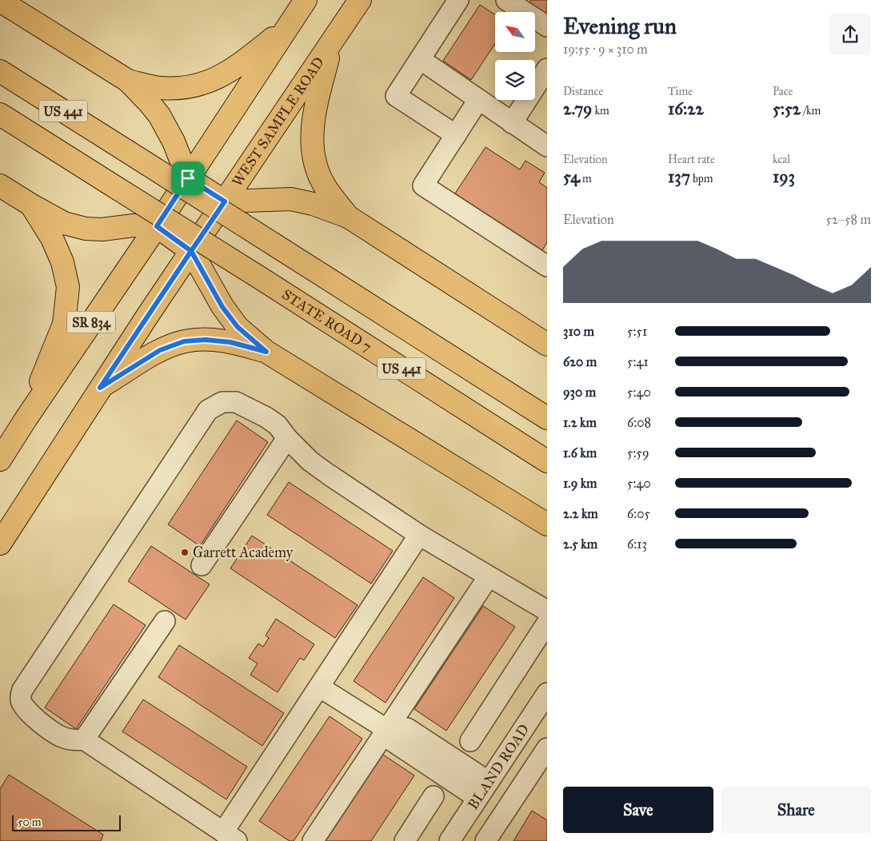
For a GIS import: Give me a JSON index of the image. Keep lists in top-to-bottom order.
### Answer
{
  "streets": {
    "main road": [
      "US 441",
      "WEST SAMPLE ROAD",
      "STATE ROAD 7",
      "SR 834"
    ],
    "street": ["BLAND ROAD"]
  },
  "places": ["Garrett Academy"],
  "scale_bar": "50 m",
  "north": "top left",
  "page": {
    "heading": ["Evening run", "19:55 · 9 × 310 m"],
    "stats": [
      ["Distance", "2.79 km"],
      ["Time", "16:22"],
      ["Pace", "5:52 /km"],
      ["Elevation", "54 m"],
      ["Heart rate", "137 bpm"],
      ["kcal", "193"]
    ],
    "chart": ["Elevation", "52–58 m"],
    "list": [
      {
        "name": "310 m",
        "note": "5:51"
      },
      {
        "name": "620 m",
        "note": "5:41"
      },
      {
        "name": "930 m",
        "note": "5:40"
      },
      {
        "name": "1.2 km",
        "note": "6:08"
      },
      {
        "name": "1.6 km",
        "note": "5:59"
      },
      {
        "name": "1.9 km",
        "note": "5:40"
      },
      {
        "name": "2.2 km",
        "note": "6:05"
      },
      {
        "name": "2.5 km",
        "note": "6:13"
      }
    ],
    "buttons": ["Save", "Share"],
    "scale": "50 m"
  }
}
